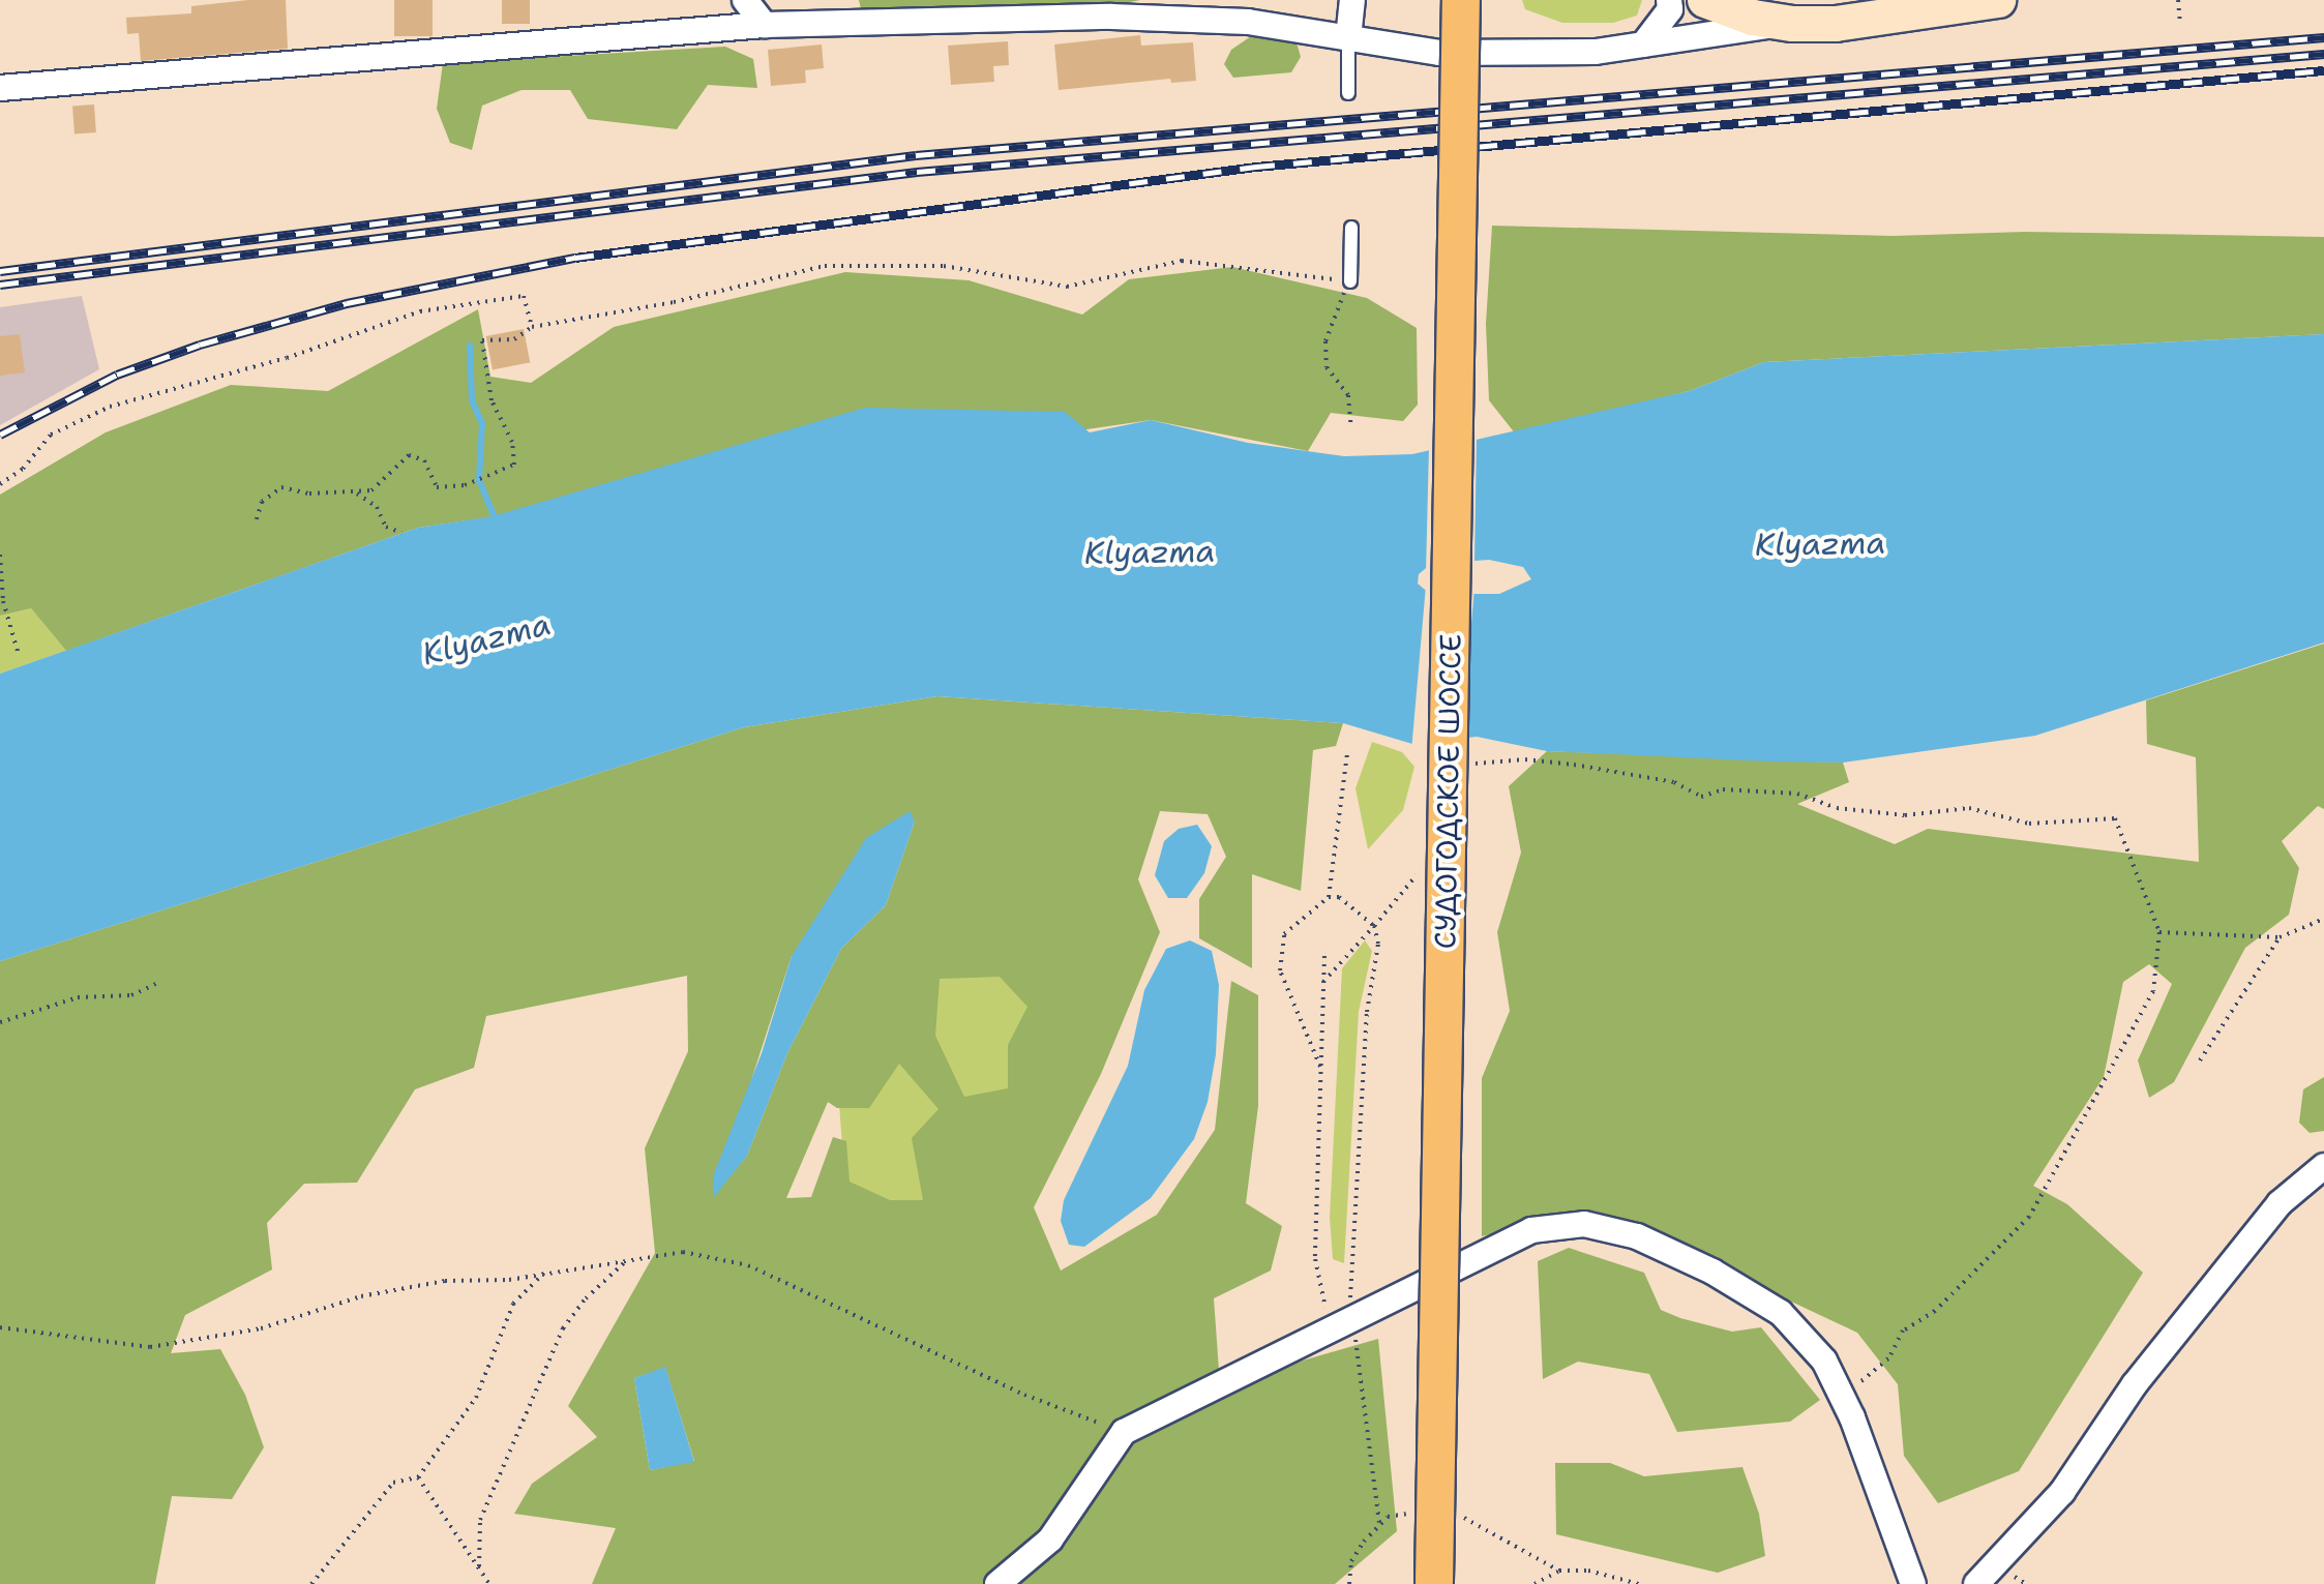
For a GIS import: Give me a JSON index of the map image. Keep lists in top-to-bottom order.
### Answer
{
  "streets": {
    "main road": ["СУДОГОДСКОЕ ШОССЕ"]
  },
  "water": ["Klyazma"]
}
